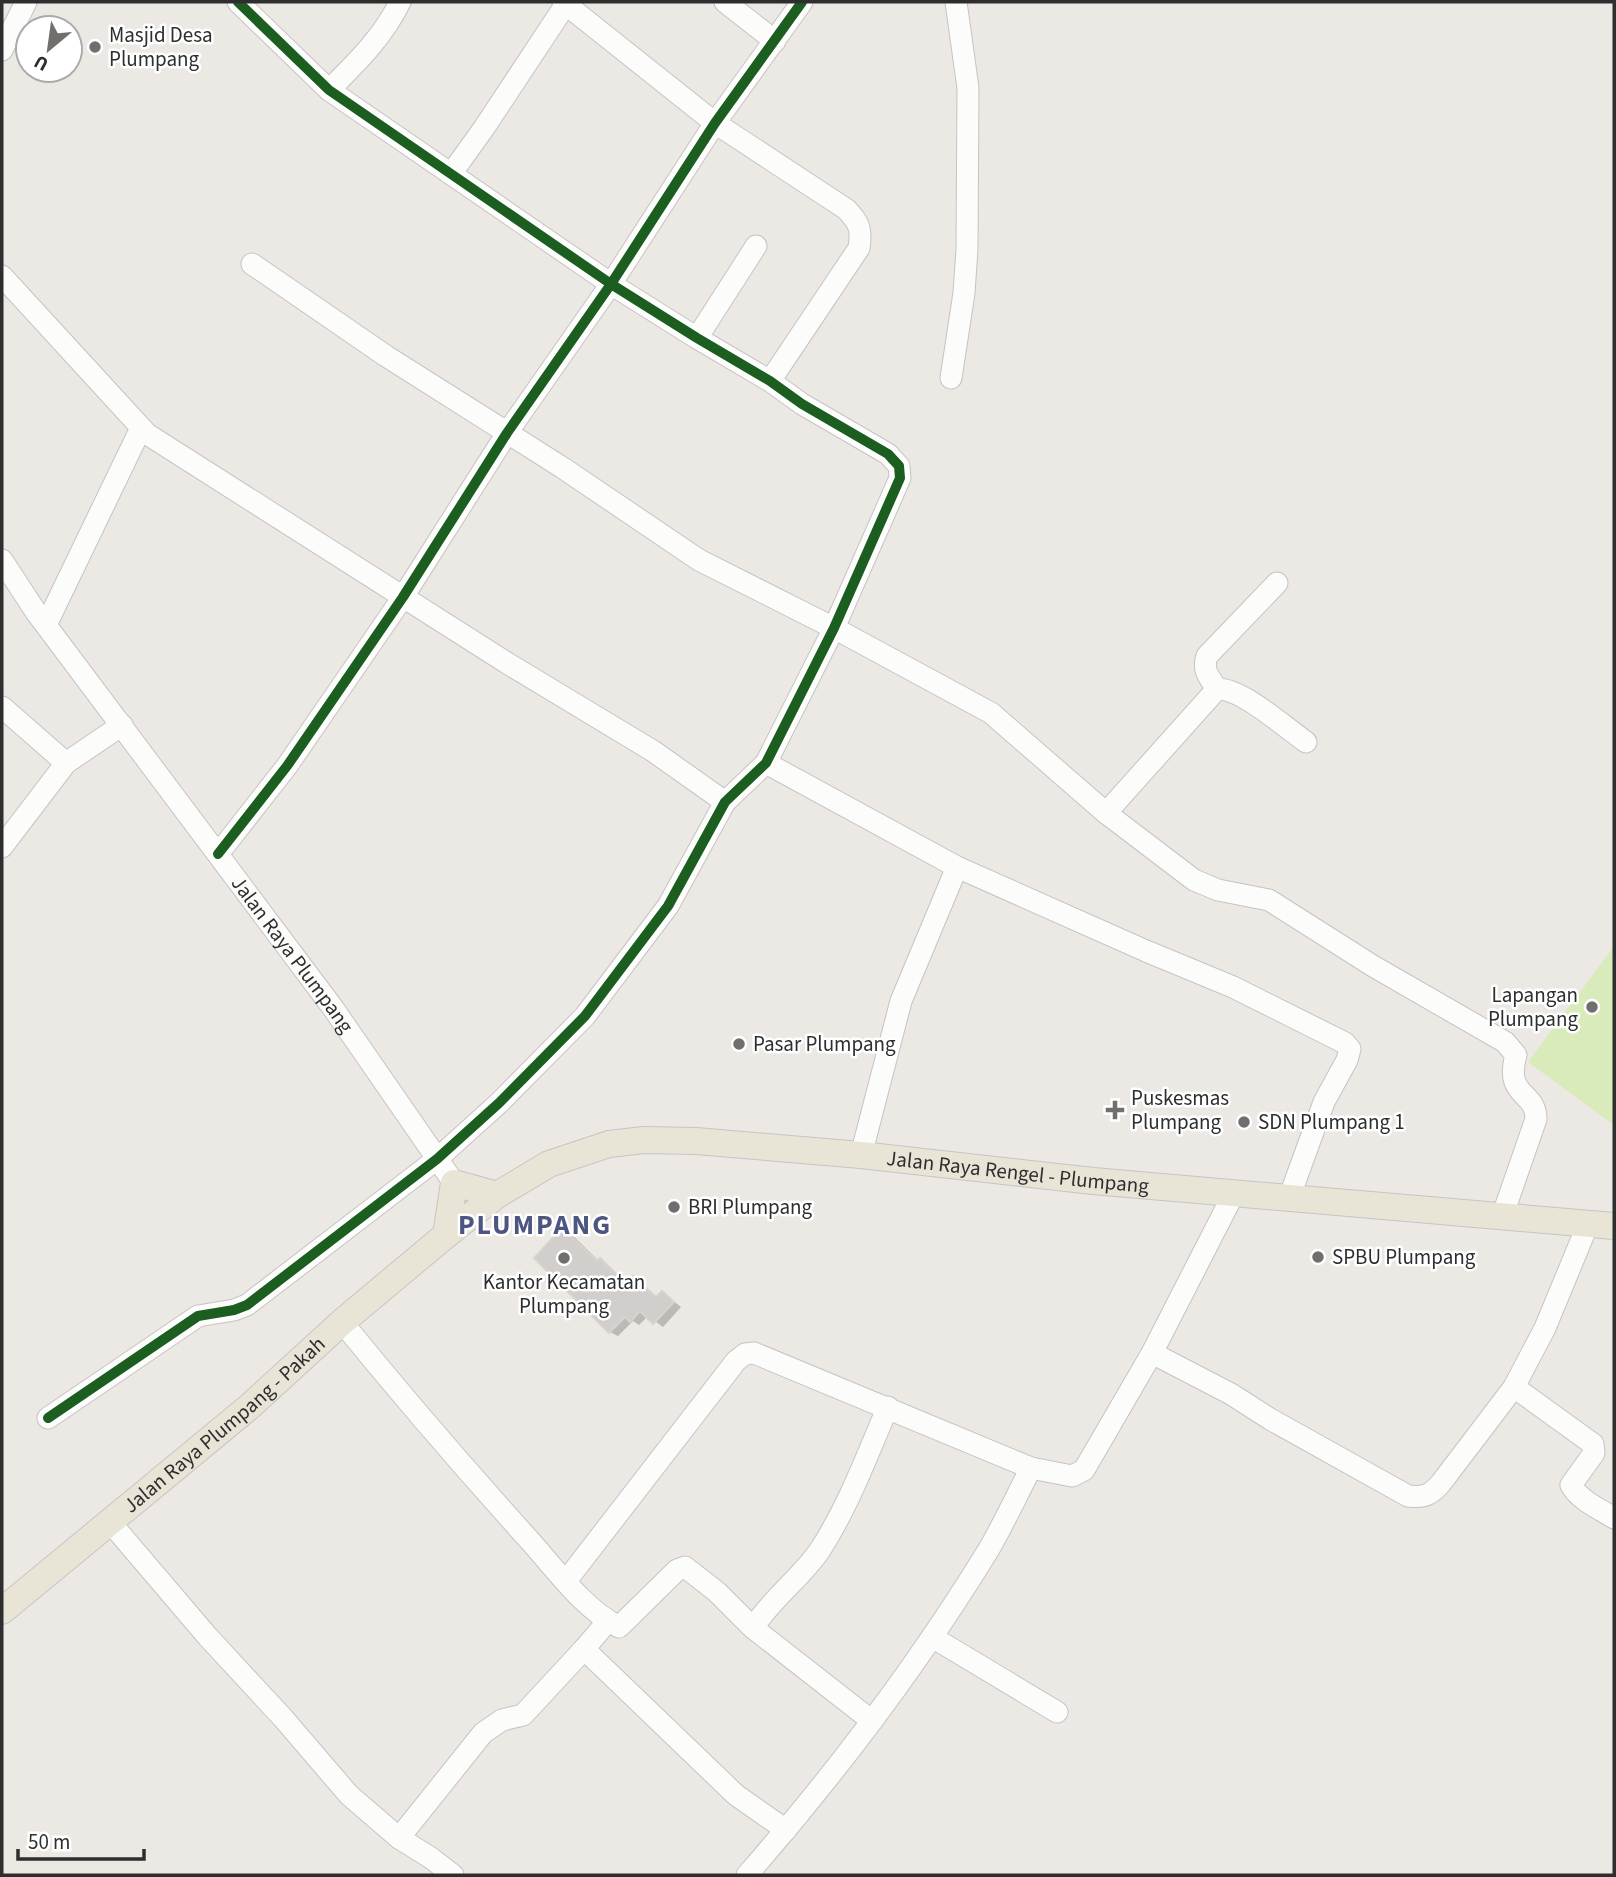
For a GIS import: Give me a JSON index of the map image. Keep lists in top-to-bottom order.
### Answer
{
  "streets": {
    "main road": ["Jalan Raya Rengel - Plumpang", "Jalan Raya Plumpang - Pakah"],
    "street": ["Jalan Raya Plumpang"]
  },
  "crossings": [
    ["Jalan Raya Rengel - Plumpang", "Jalan Raya Plumpang - Pakah"]
  ],
  "districts": ["PLUMPANG"],
  "places": {
    "other": [
      "Masjid Desa Plumpang",
      "Lapangan Plumpang",
      "Pasar Plumpang",
      "SDN Plumpang 1",
      "BRI Plumpang",
      "SPBU Plumpang",
      "Kantor Kecamatan Plumpang"
    ],
    "health": ["Puskesmas Plumpang"]
  },
  "scale_bar": "50 m",
  "north": "bottom left"
}
